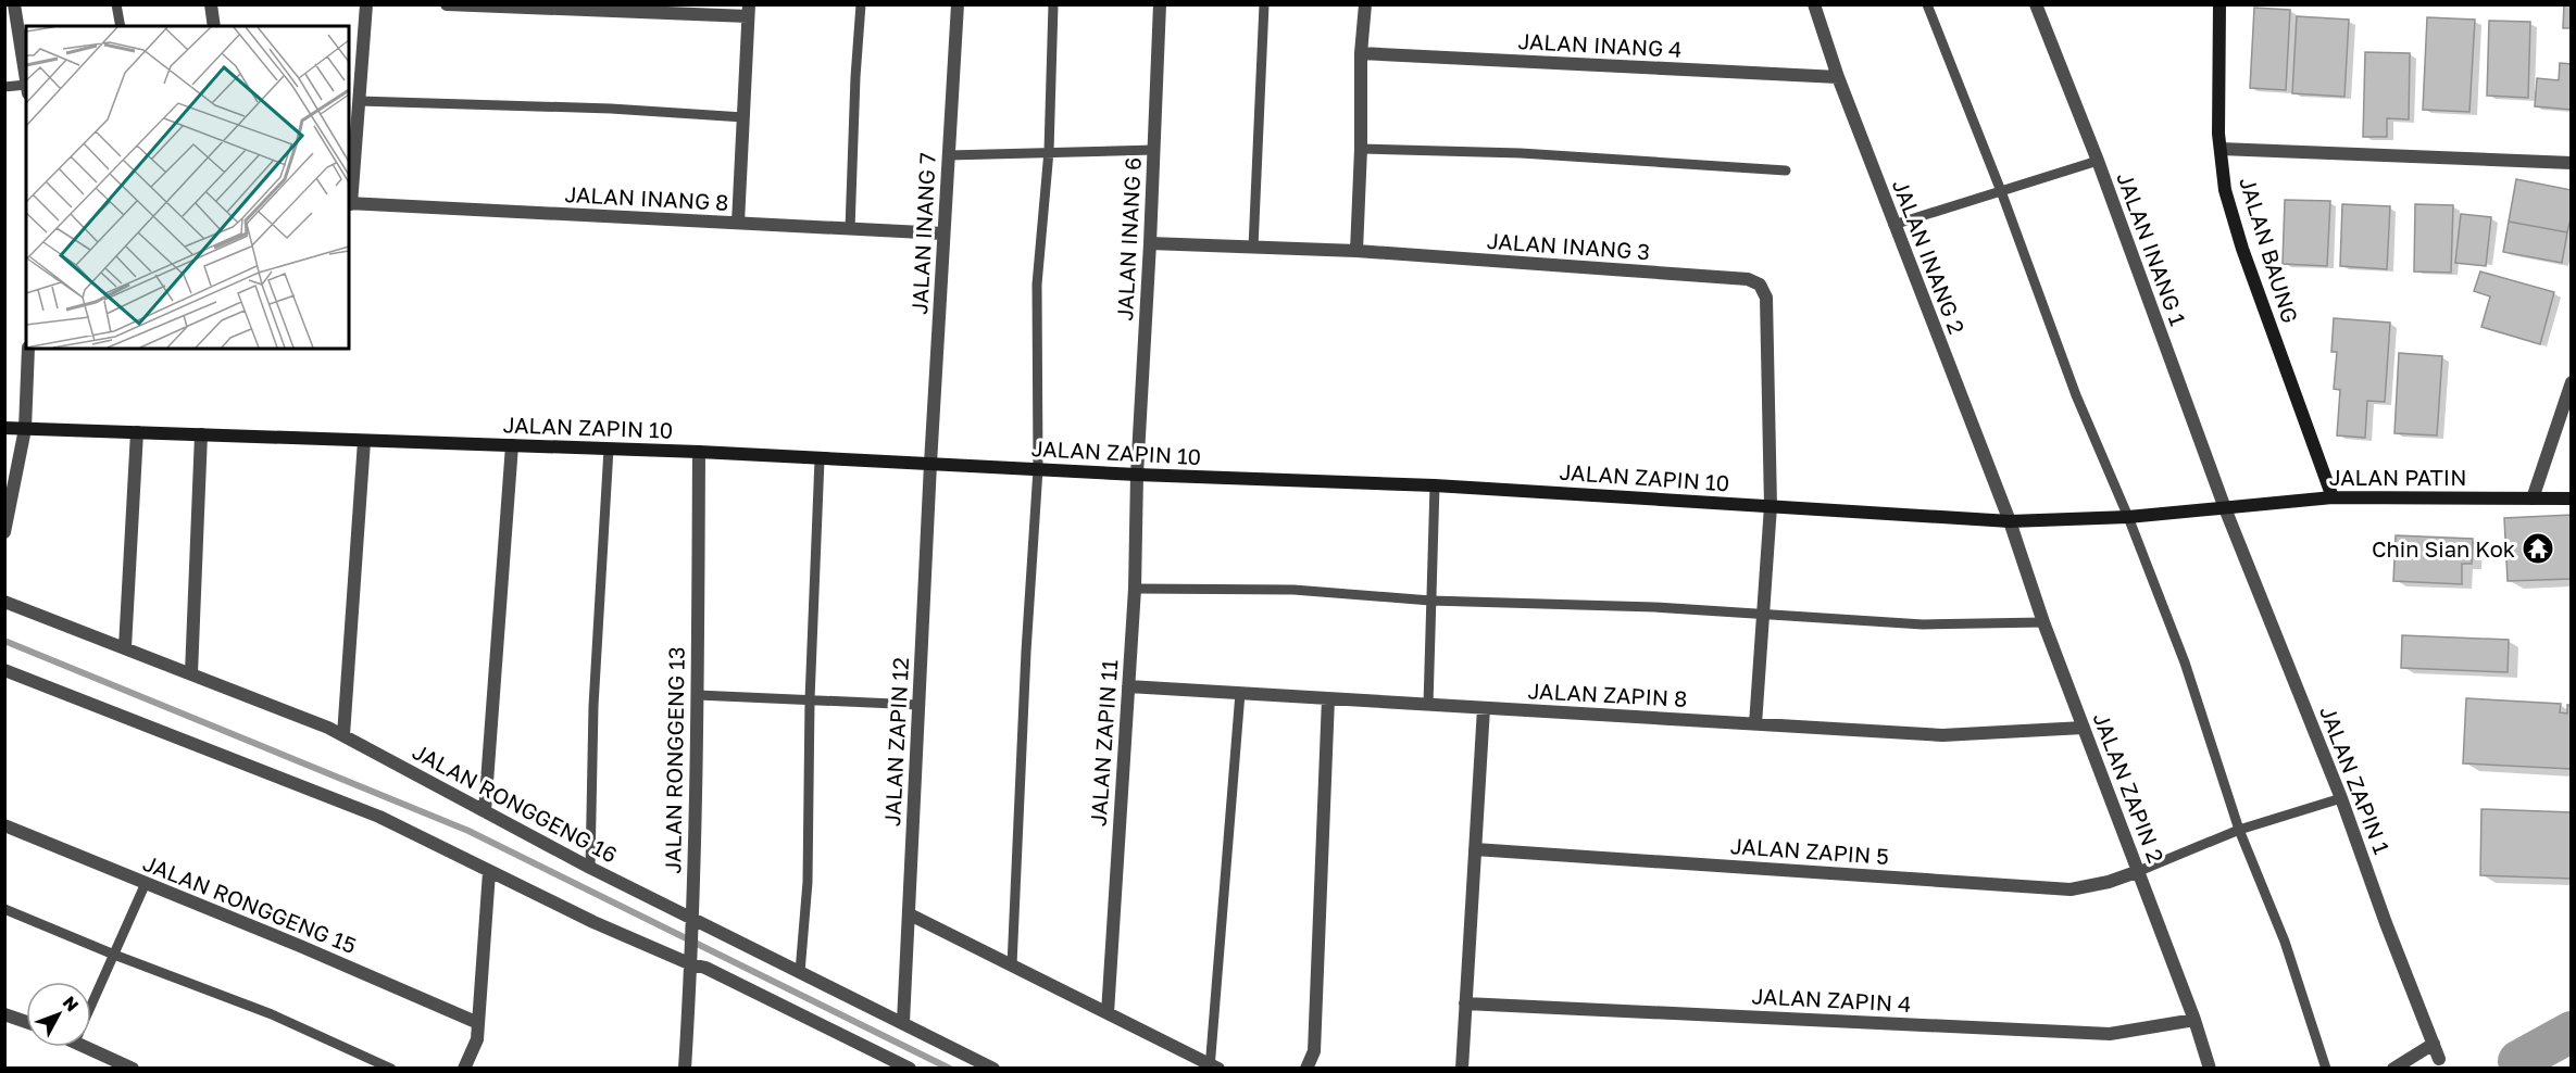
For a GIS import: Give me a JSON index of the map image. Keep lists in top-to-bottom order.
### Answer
{
  "streets": {
    "street": [
      "JALAN INANG 4",
      "JALAN INANG 8",
      "JALAN INANG 7",
      "JALAN INANG 6",
      "JALAN INANG 3",
      "JALAN INANG 1",
      "JALAN BAUNG",
      "JALAN INANG 2",
      "JALAN ZAPIN 10",
      "JALAN PATIN",
      "JALAN ZAPIN 8",
      "JALAN ZAPIN 12",
      "JALAN ZAPIN 11",
      "JALAN RONGGENG 13",
      "JALAN ZAPIN 1",
      "JALAN ZAPIN 2",
      "JALAN RONGGENG 16",
      "JALAN ZAPIN 5",
      "JALAN RONGGENG 15",
      "JALAN ZAPIN 4"
    ]
  },
  "crossings": [
    ["JALAN INANG 4", "JALAN INANG 2"],
    ["JALAN INANG 8", "JALAN INANG 7"],
    ["JALAN INANG 7", "JALAN ZAPIN 10"],
    ["JALAN INANG 7", "JALAN ZAPIN 12"],
    ["JALAN INANG 6", "JALAN INANG 3"],
    ["JALAN INANG 6", "JALAN ZAPIN 10"],
    ["JALAN INANG 6", "JALAN ZAPIN 11"],
    ["JALAN INANG 3", "JALAN ZAPIN 10"],
    ["JALAN INANG 1", "JALAN ZAPIN 10"],
    ["JALAN INANG 1", "JALAN PATIN"],
    ["JALAN INANG 1", "JALAN ZAPIN 1"],
    ["JALAN BAUNG", "JALAN PATIN"],
    ["JALAN INANG 2", "JALAN ZAPIN 10"],
    ["JALAN INANG 2", "JALAN ZAPIN 2"],
    ["JALAN ZAPIN 10", "JALAN PATIN"],
    ["JALAN ZAPIN 10", "JALAN ZAPIN 12"],
    ["JALAN ZAPIN 10", "JALAN ZAPIN 11"],
    ["JALAN ZAPIN 10", "JALAN RONGGENG 13"],
    ["JALAN ZAPIN 10", "JALAN ZAPIN 1"],
    ["JALAN ZAPIN 10", "JALAN ZAPIN 2"],
    ["JALAN PATIN", "JALAN ZAPIN 1"],
    ["JALAN ZAPIN 8", "JALAN ZAPIN 11"],
    ["JALAN ZAPIN 8", "JALAN ZAPIN 2"],
    ["JALAN ZAPIN 12", "JALAN RONGGENG 16"],
    ["JALAN RONGGENG 13", "JALAN RONGGENG 16"],
    ["JALAN ZAPIN 2", "JALAN ZAPIN 5"],
    ["JALAN ZAPIN 2", "JALAN ZAPIN 4"]
  ],
  "places": {
    "temple": ["Chin Sian Kok"]
  },
  "north": "top right"
}
